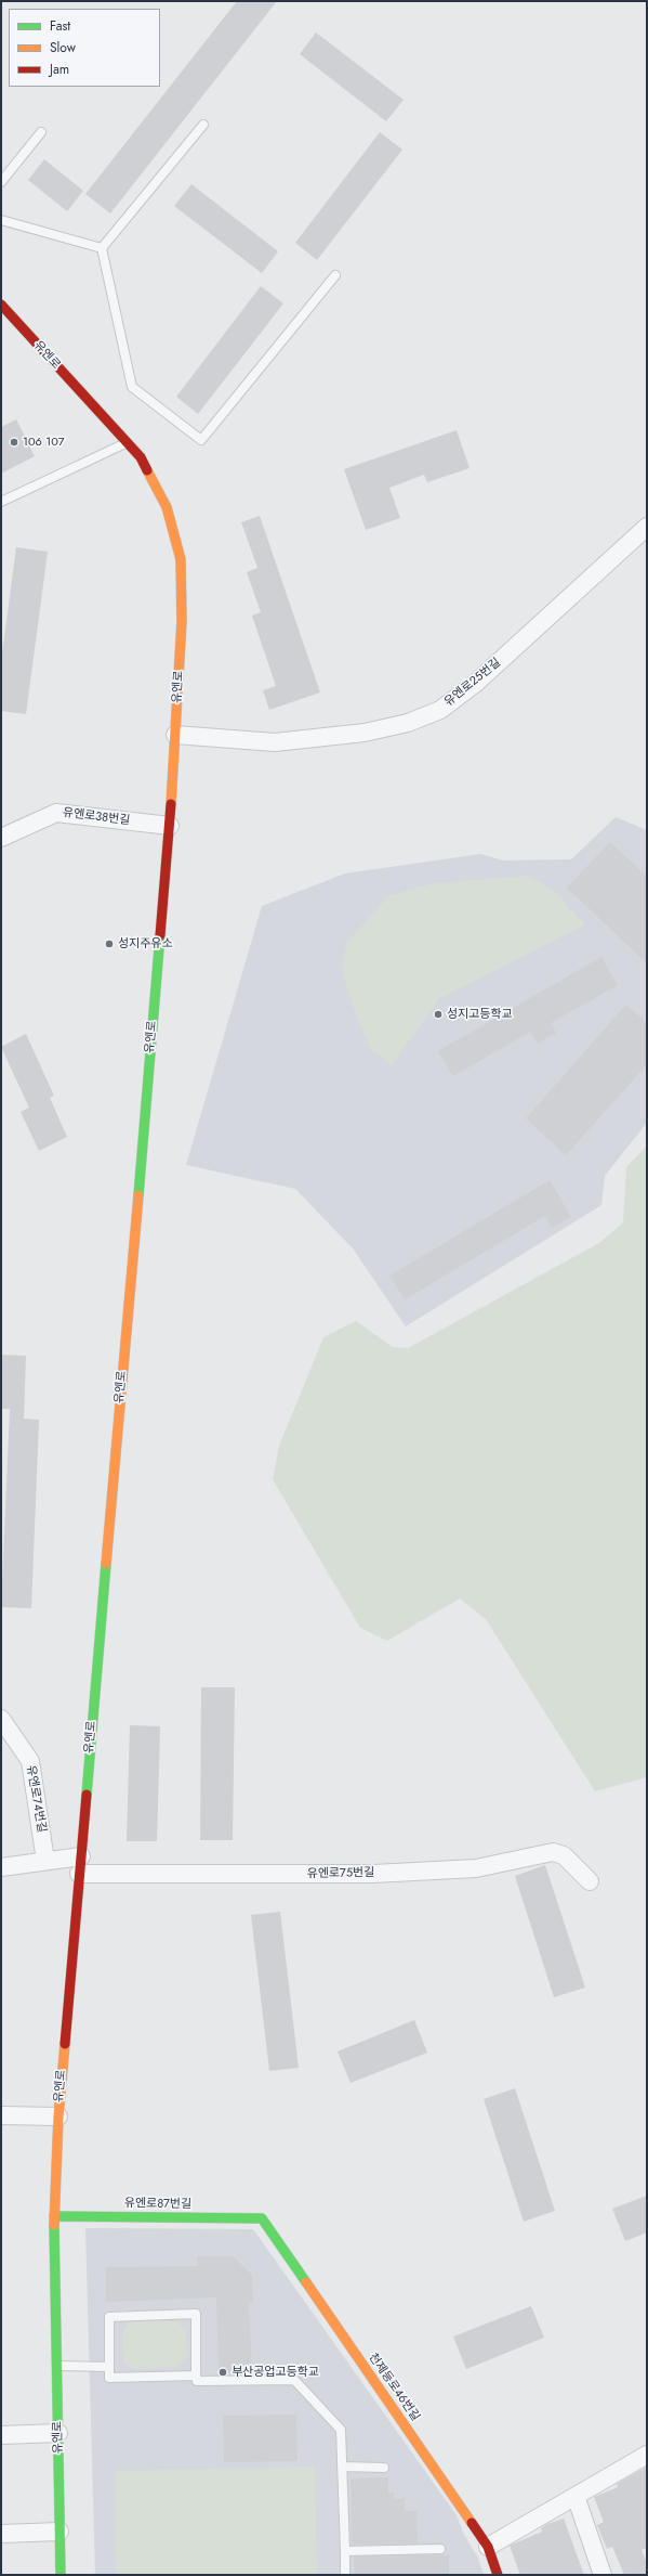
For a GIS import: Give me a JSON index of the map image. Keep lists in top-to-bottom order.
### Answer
{
  "streets": {
    "main road": ["유엔로", "유엔로87번길", "천제등로46번길"],
    "street": [
      "유엔로25번길",
      "유엔로38번길",
      "유엔로74번길",
      "유엔로75번길"
    ]
  },
  "crossings": [
    ["유엔로", "유엔로25번길"],
    ["유엔로", "유엔로38번길"],
    ["유엔로", "유엔로75번길"],
    ["유엔로", "유엔로87번길"],
    ["유엔로87번길", "천제등로46번길"]
  ],
  "places": [
    "106 107",
    "성지주유소",
    "성지고등학교",
    "부산공업고등학교"
  ],
  "legend": ["Fast", "Slow", "Jam"]
}
